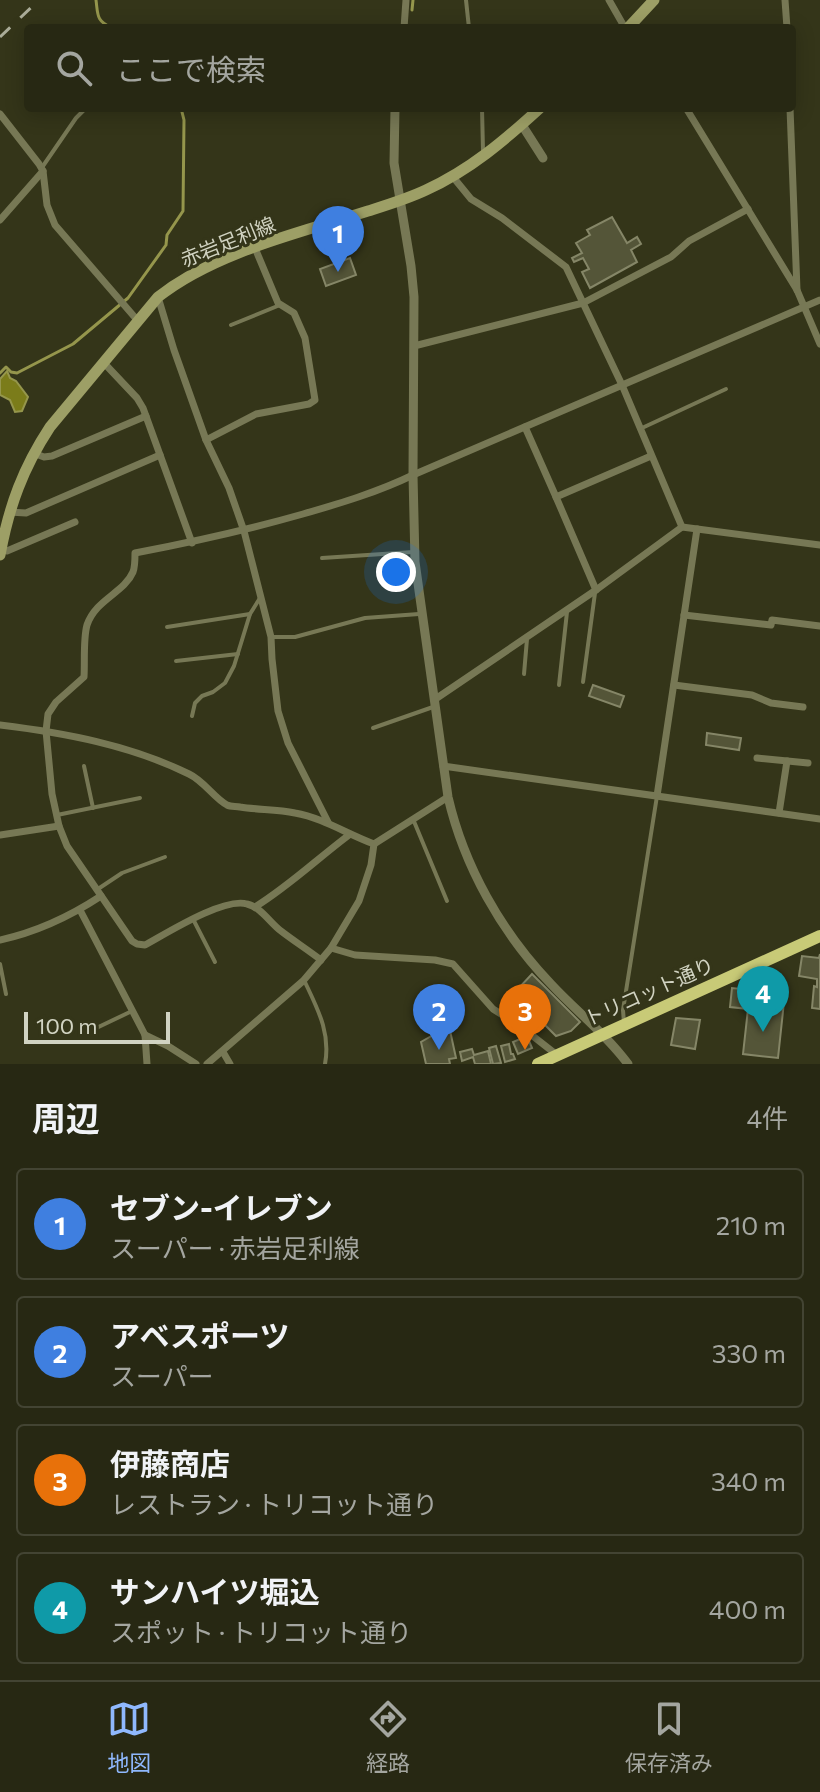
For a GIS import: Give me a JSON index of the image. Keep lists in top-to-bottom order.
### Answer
{
  "streets": {
    "highway": ["トリコット通り"],
    "main road": ["赤岩足利線"]
  },
  "scale_bar": "100 m",
  "page": {
    "search": "ここで検索",
    "pins": [
      "1",
      "4",
      "2",
      "3"
    ],
    "scale": "100 m",
    "heading": ["周辺", "4件"],
    "list": [
      {
        "mark": "1",
        "name": "セブン-イレブン",
        "note": "スーパー · 赤岩足利線",
        "value": "210 m"
      },
      {
        "mark": "2",
        "name": "アベスポーツ",
        "note": "スーパー",
        "value": "330 m"
      },
      {
        "mark": "3",
        "name": "伊藤商店",
        "note": "レストラン · トリコット通り",
        "value": "340 m"
      },
      {
        "mark": "4",
        "name": "サンハイツ堀込",
        "note": "スポット · トリコット通り",
        "value": "400 m"
      }
    ],
    "nav": ["地図", "経路", "保存済み"]
  }
}
